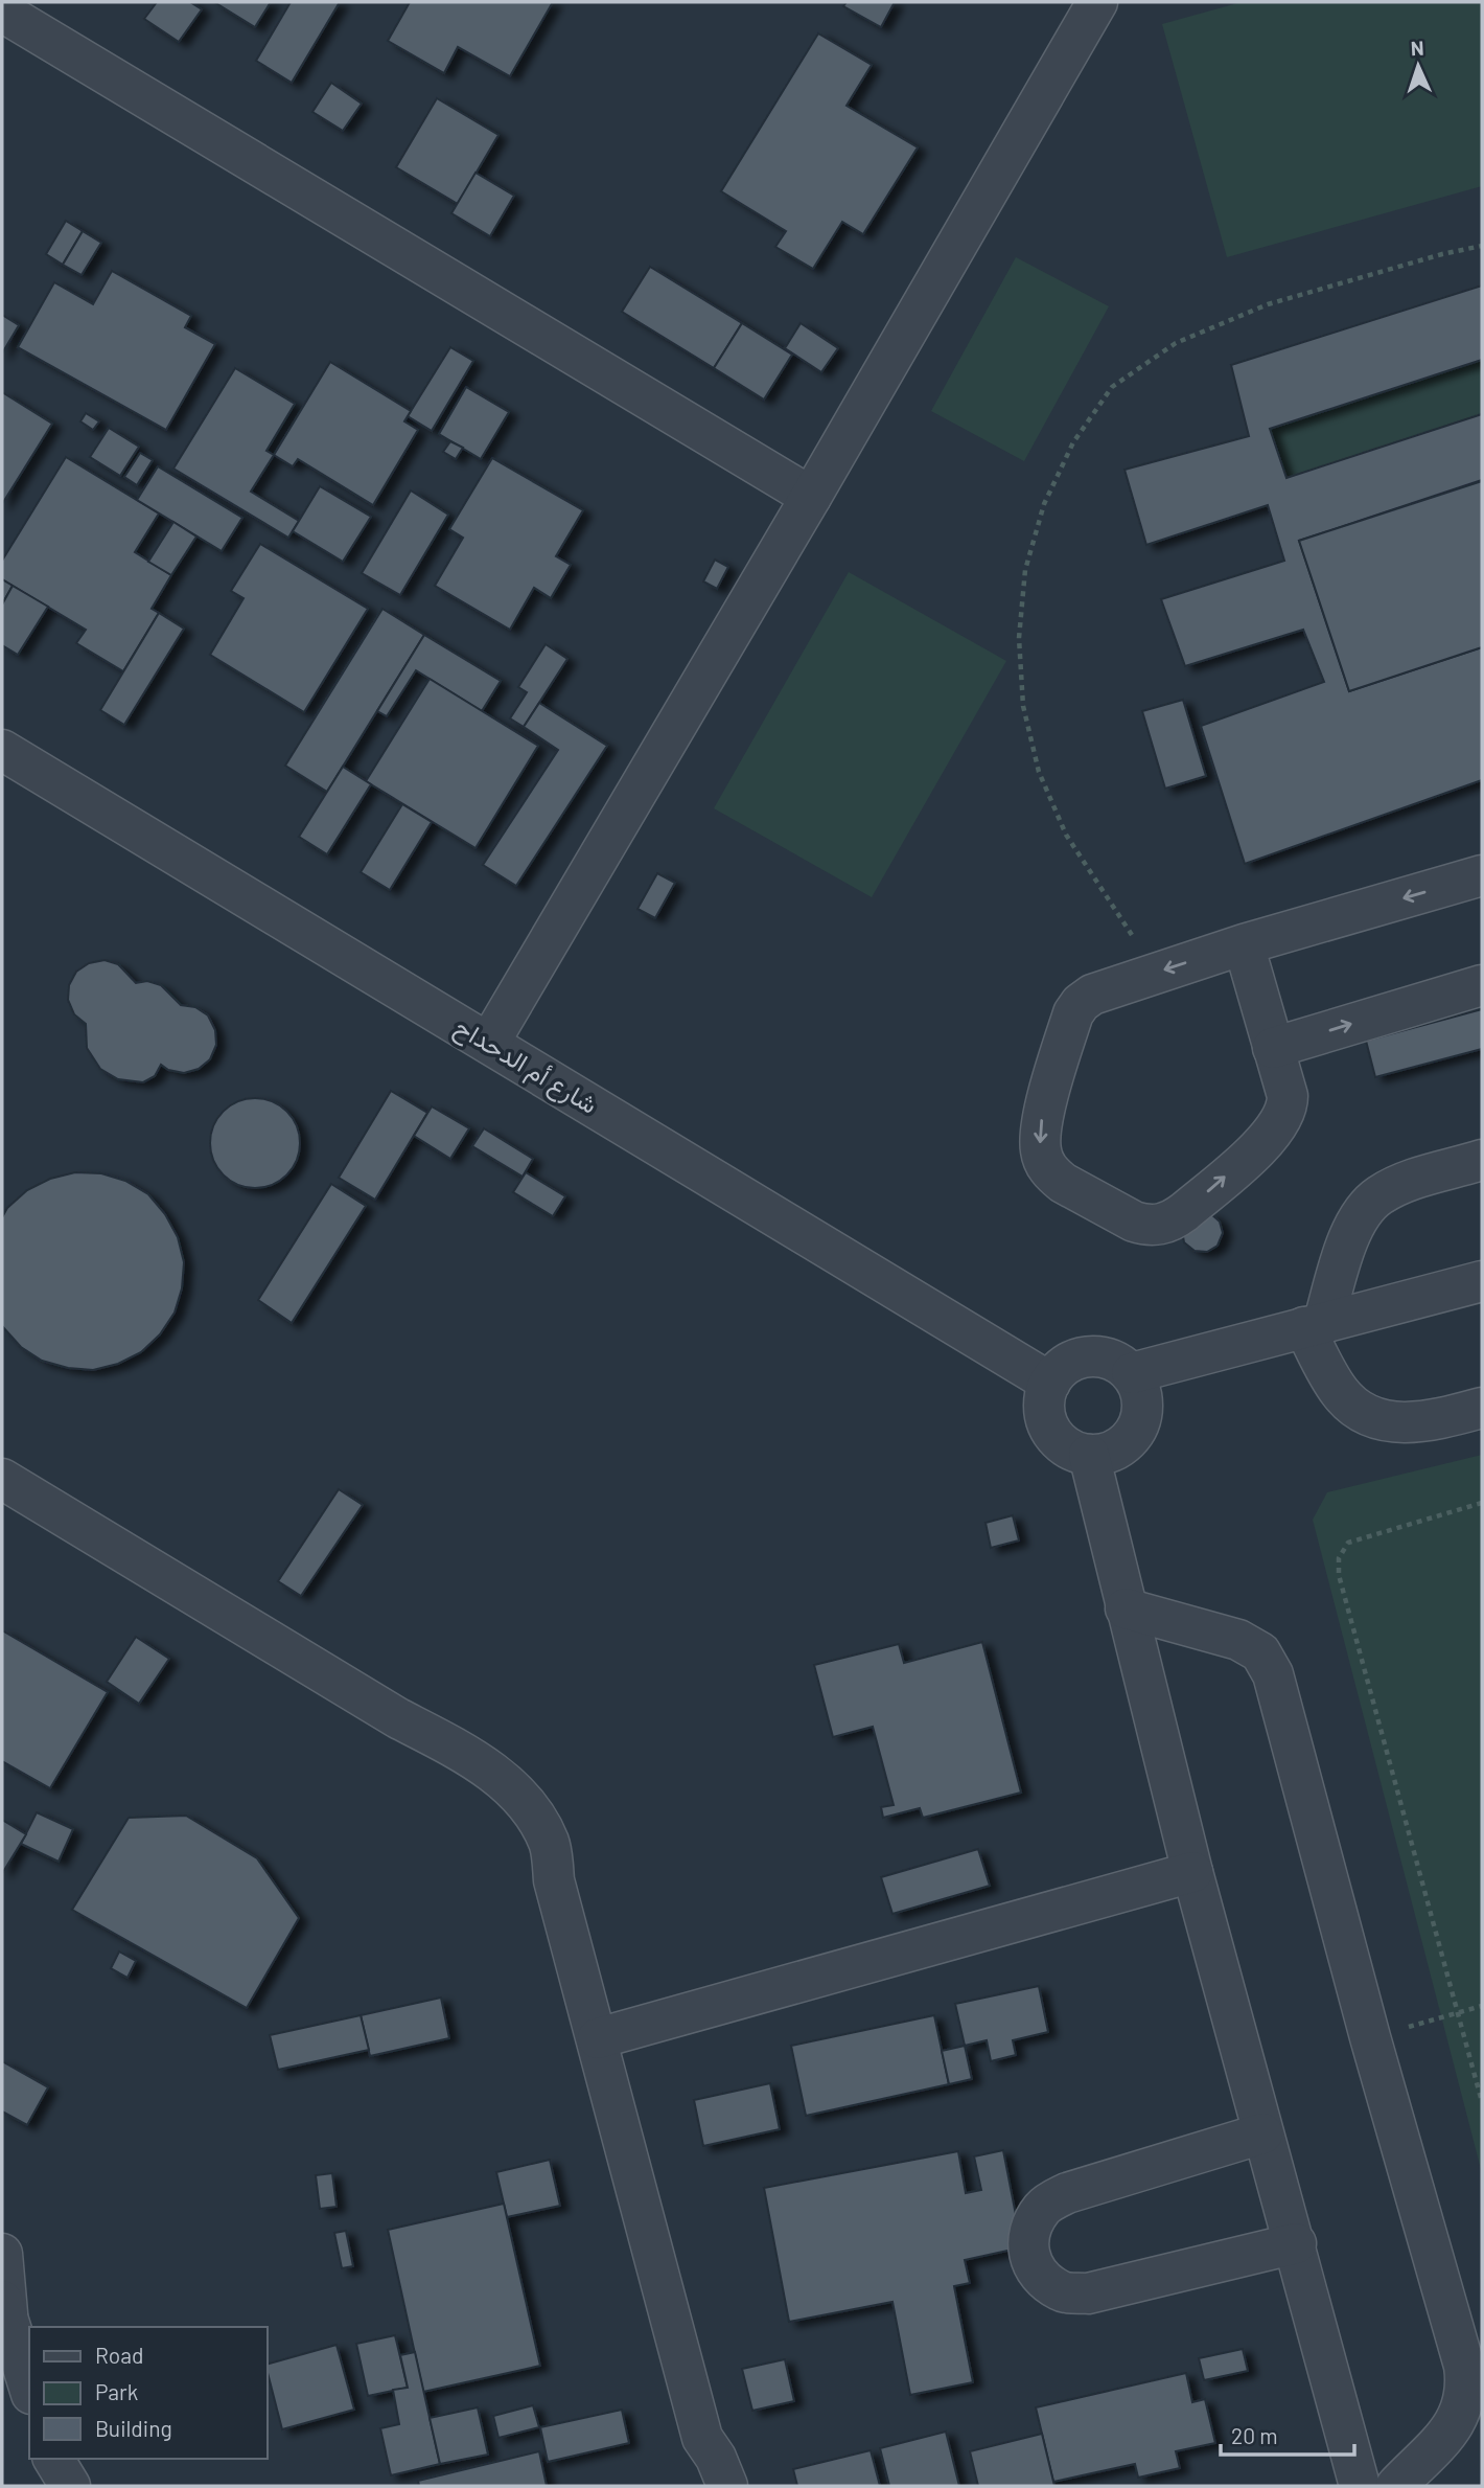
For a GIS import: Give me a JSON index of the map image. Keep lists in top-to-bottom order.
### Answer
{
  "streets": {
    "street": ["شارع أم الدحداح"]
  },
  "legend": ["Road", "Park", "Building"],
  "scale_bar": "20 m",
  "north": "top"
}
